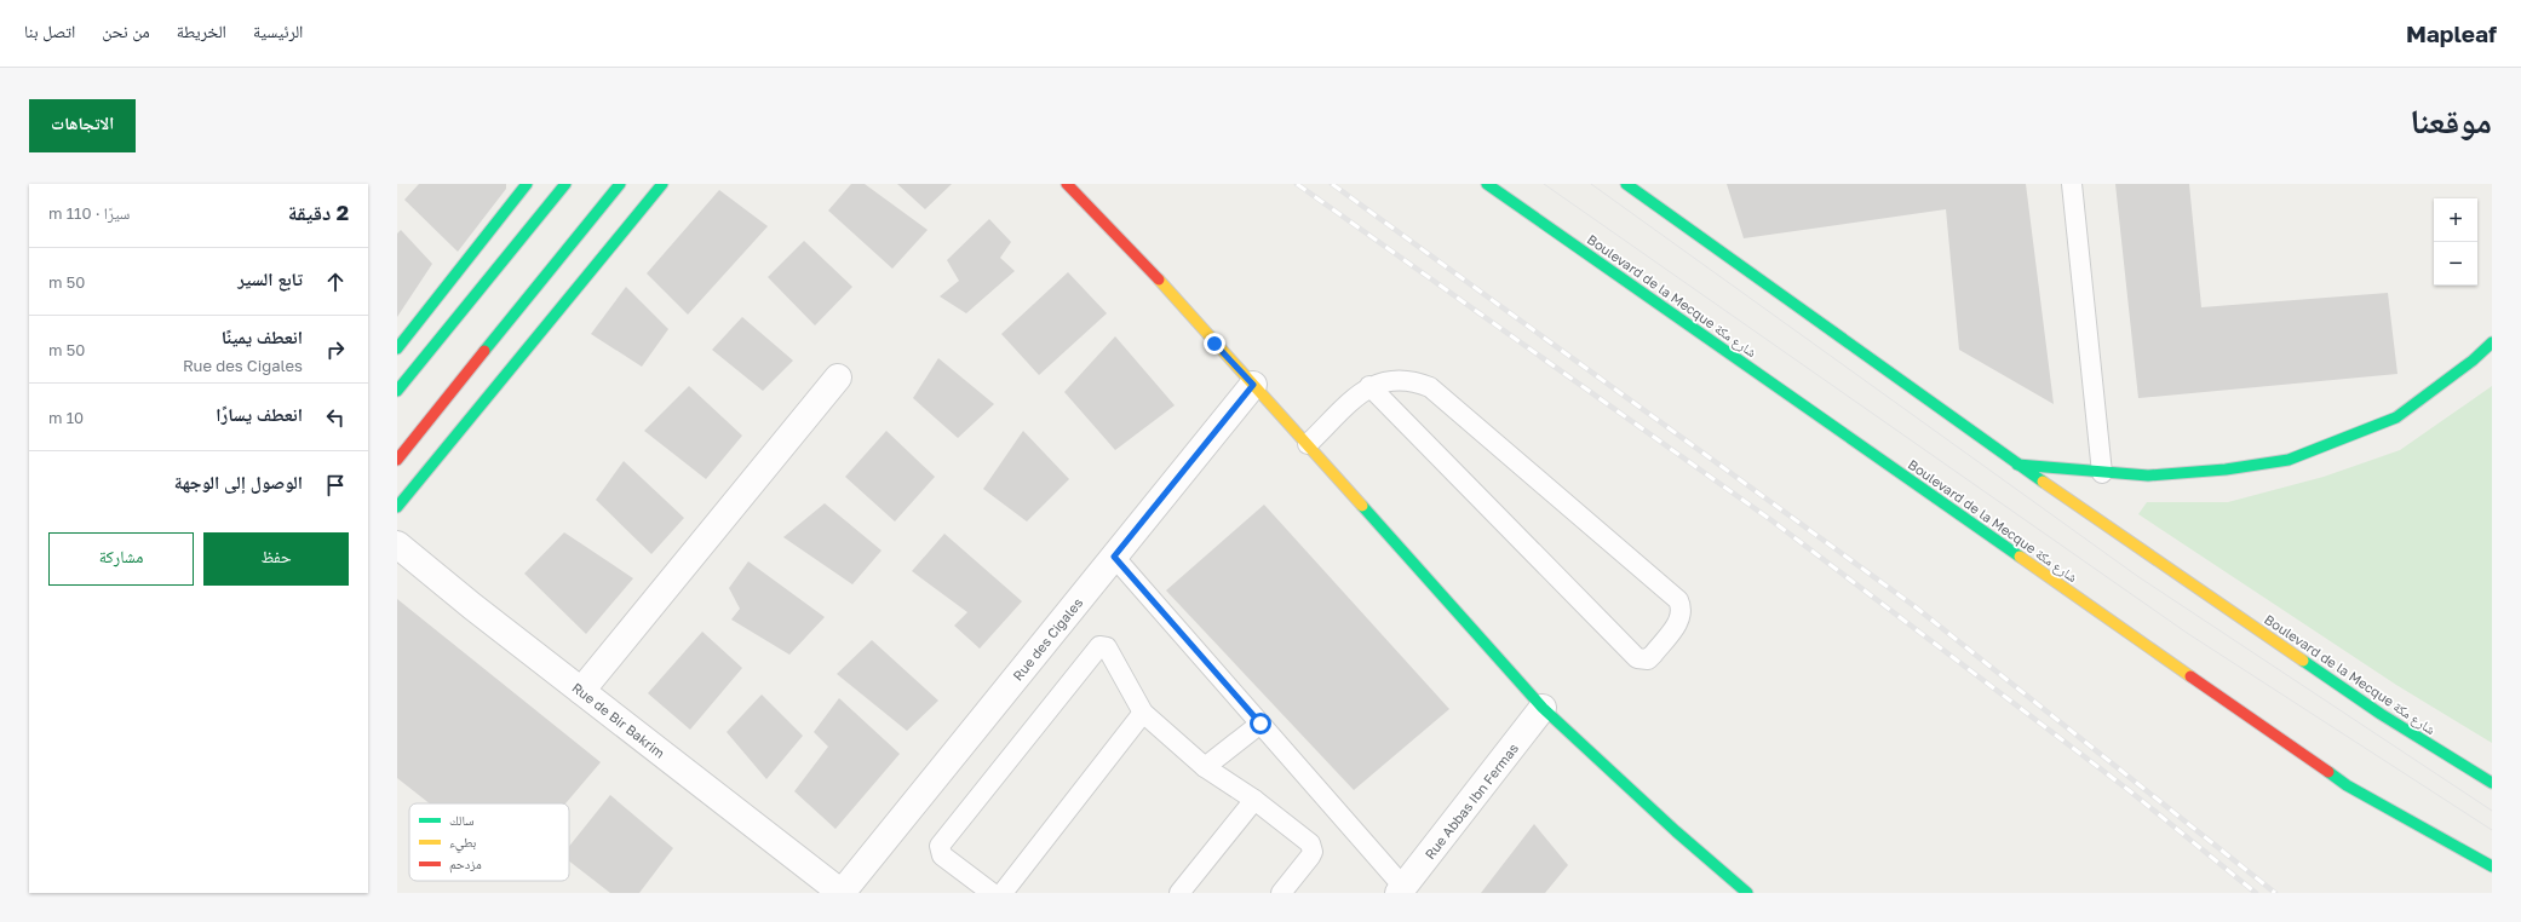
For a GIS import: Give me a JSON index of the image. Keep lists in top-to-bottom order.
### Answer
{
  "streets": {
    "main road": ["Boulevard de la Mecque شارع مكة"],
    "street": ["Rue des Cigales", "Rue de Bir Bakrim", "Rue Abbas Ibn Fermas"]
  },
  "crossings": [
    ["Rue des Cigales", "Rue de Bir Bakrim"]
  ],
  "legend": ["سالك", "بطيء", "مزدحم"],
  "page": {
    "header": "Mapleaf",
    "nav": [
      "الرئيسية",
      "الخريطة",
      "من نحن",
      "اتصل بنا"
    ],
    "title": "موقعنا",
    "buttons": [
      "الاتجاهات",
      ["حفظ", "مشاركة"]
    ],
    "heading": ["2 دقيقة", "سيرًا · 110 m"],
    "map_buttons": ["+", "−"],
    "list": [
      ["تابع السير", "50 m"],
      ["انعطف يمينًا", "Rue des Cigales", "50 m"],
      ["انعطف يسارًا", "10 m"],
      "الوصول إلى الوجهة"
    ]
  }
}
